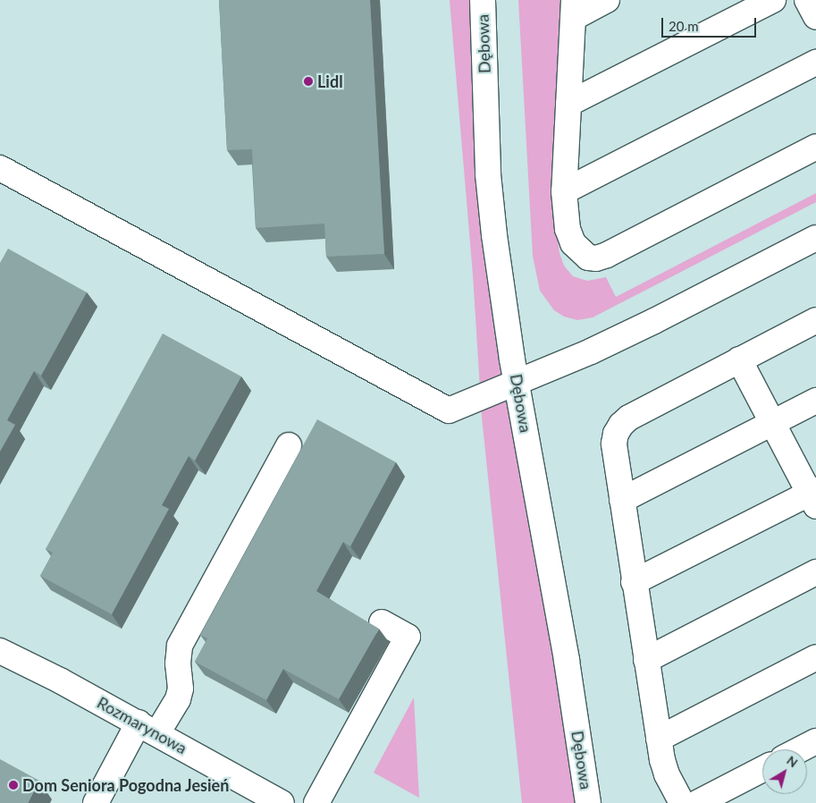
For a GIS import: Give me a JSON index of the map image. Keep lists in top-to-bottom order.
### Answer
{
  "streets": {
    "street": ["Dębowa", "Rozmarynowa"]
  },
  "places": ["Lidl", "Dom Seniora Pogodna Jesień"],
  "scale_bar": "20 m",
  "north": "top right"
}
